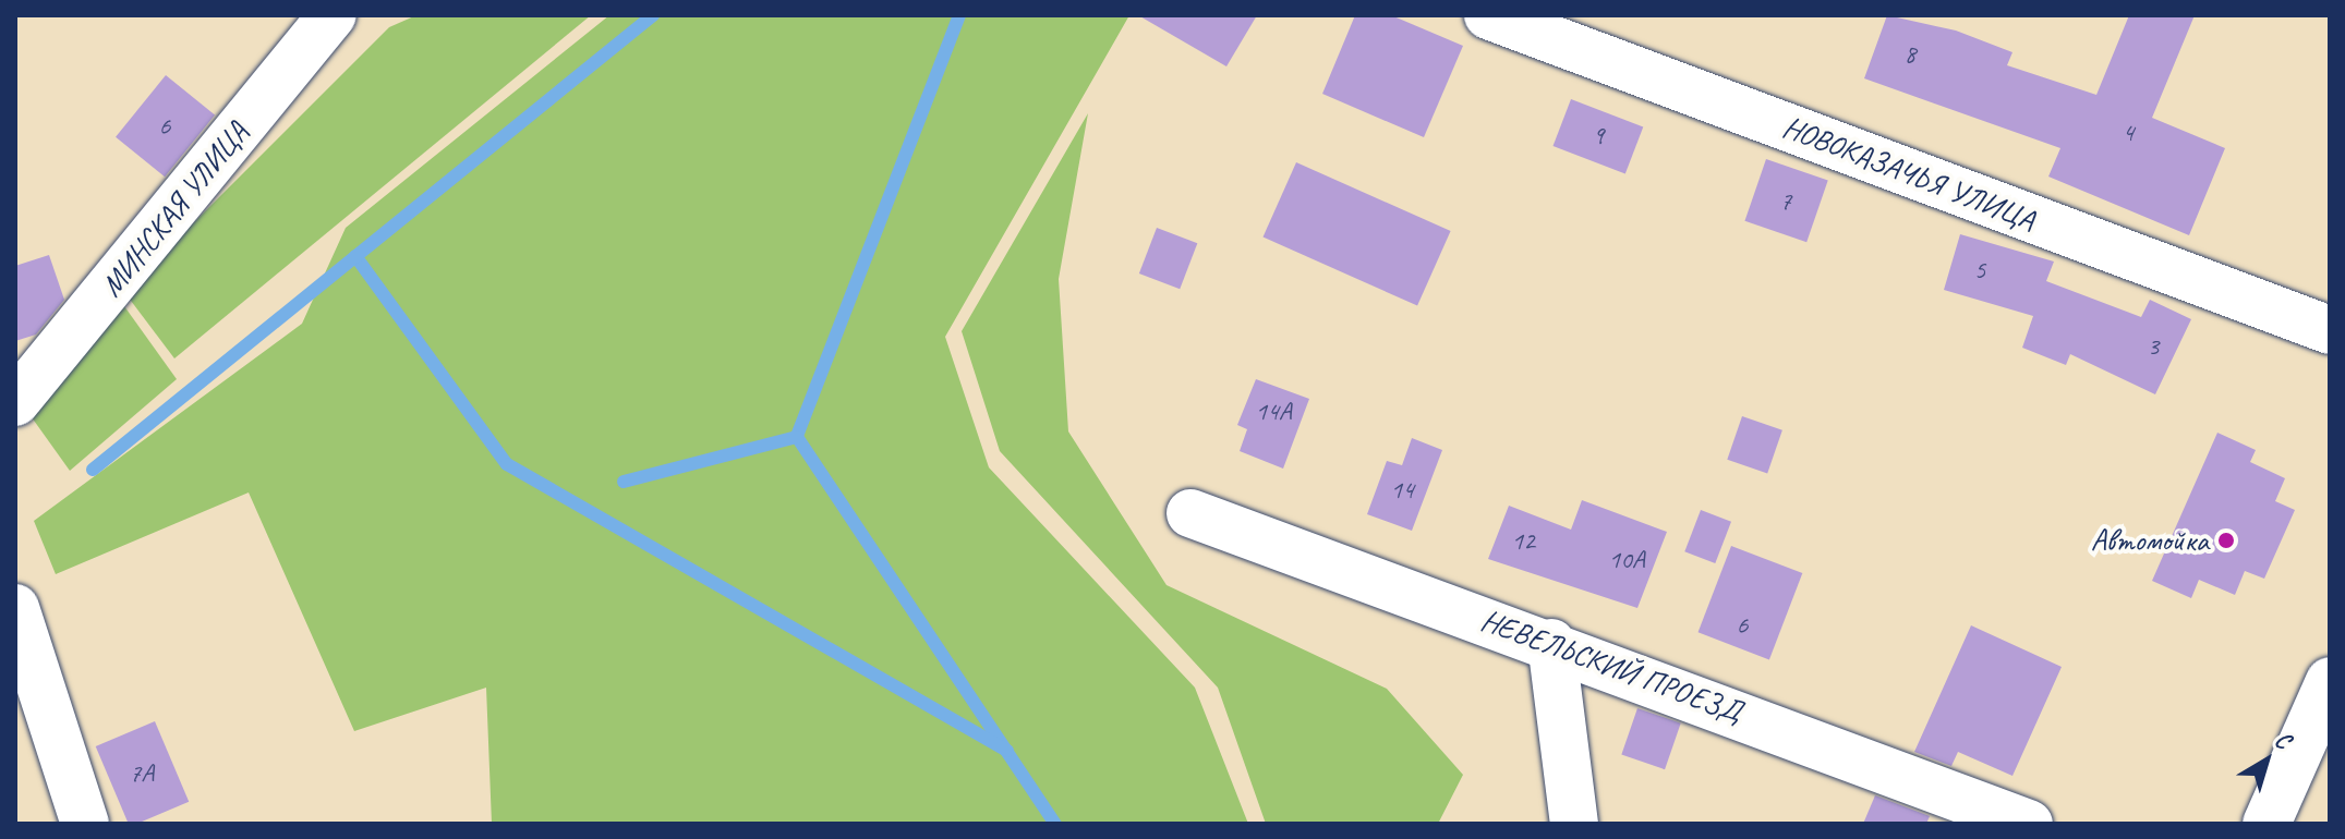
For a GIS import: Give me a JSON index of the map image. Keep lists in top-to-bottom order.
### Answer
{
  "streets": {
    "street": ["НОВОКАЗАЧЬЯ УЛИЦА", "МИНСКАЯ УЛИЦА", "НЕВЕЛЬСКИЙ ПРОЕЗД"]
  },
  "places": ["Автомойка"],
  "house_numbers": [
    "8",
    "6",
    "4",
    "9",
    "7",
    "5",
    "3",
    "14А",
    "14",
    "12",
    "10А",
    "6",
    "7А"
  ],
  "north": "top right"
}
